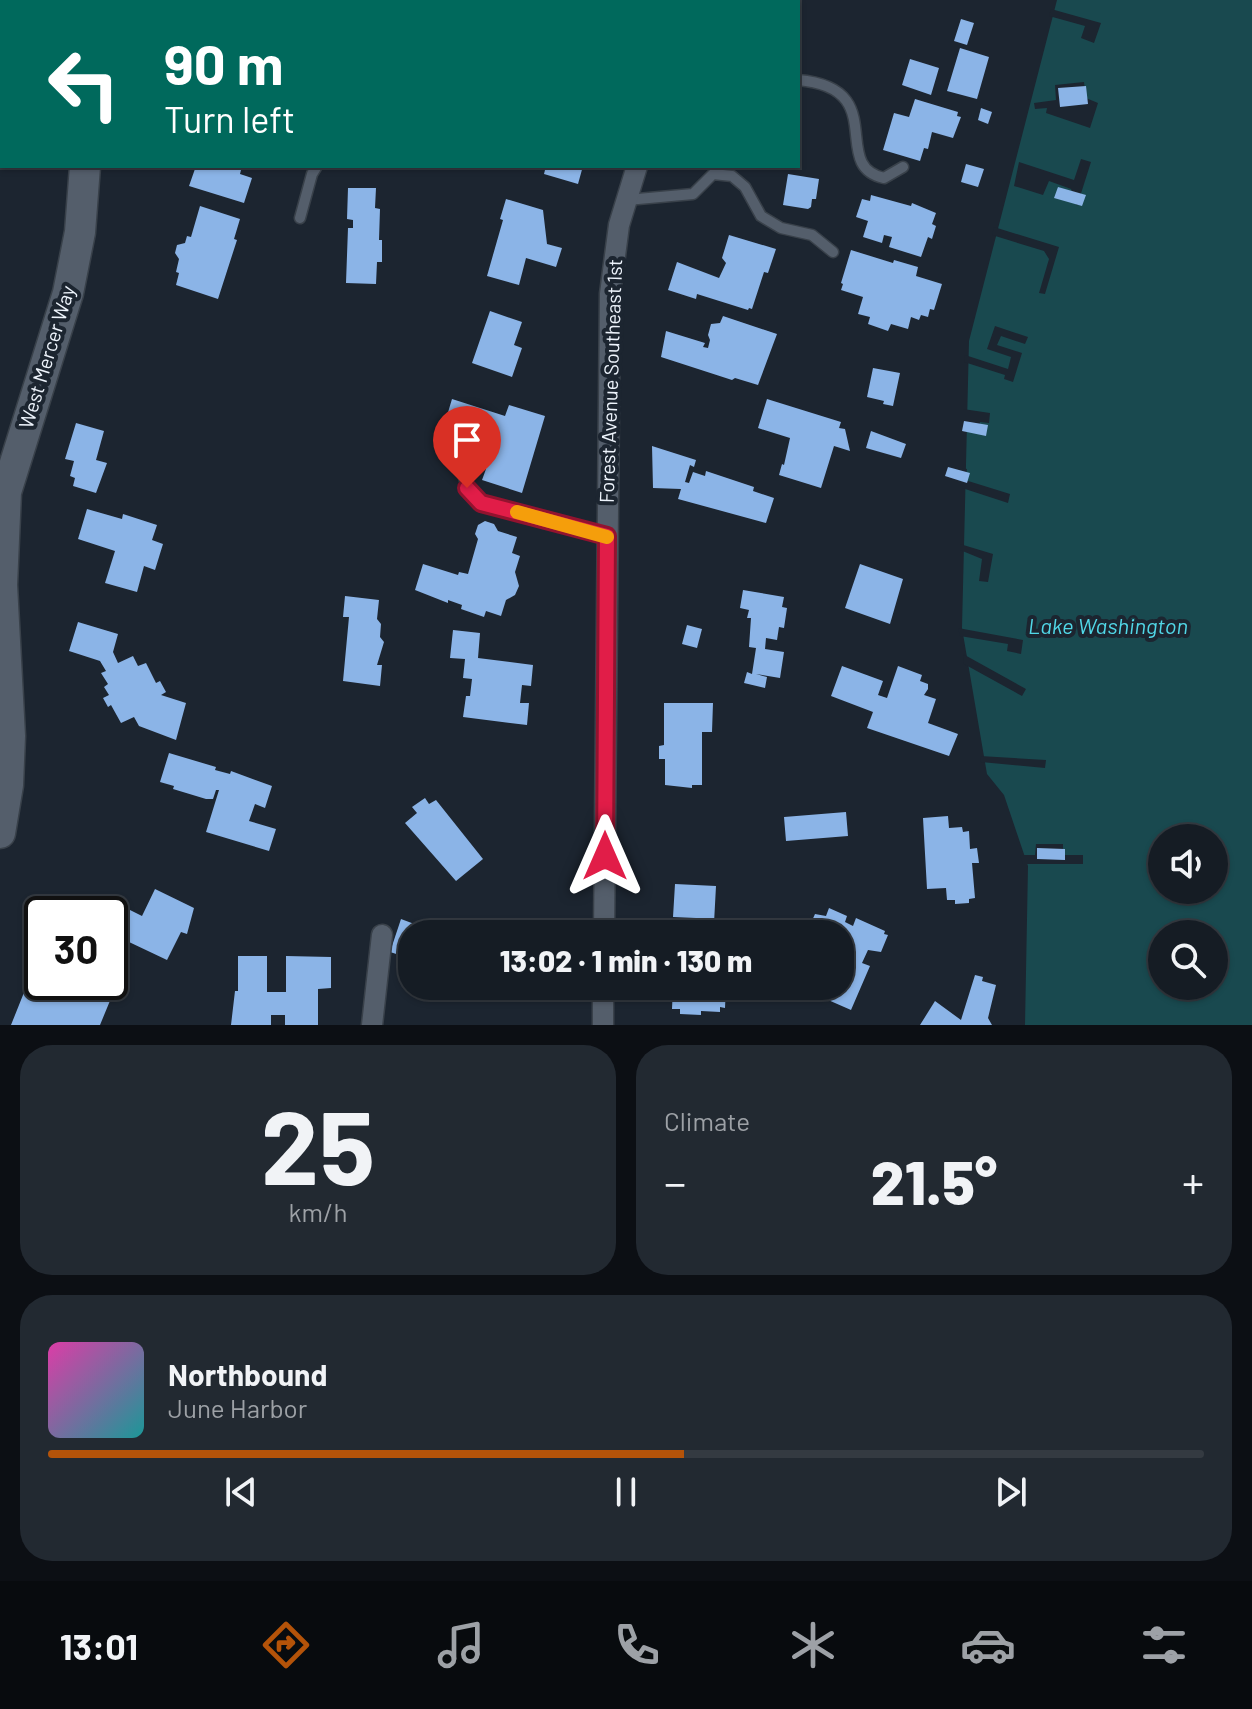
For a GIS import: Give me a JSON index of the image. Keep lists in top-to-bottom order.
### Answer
{
  "streets": {
    "street": ["West Mercer Way", "Forest Avenue Southeast 1st"]
  },
  "water": ["Lake Washington"],
  "page": {
    "turn": ["90 m", "Turn left"],
    "limit": "30",
    "trip": "13:02 · 1 min · 130 m",
    "tile": [
      ["25", "km/h"],
      "Climate"
    ],
    "heat": ["−", "21.5°", "+"],
    "song": ["Northbound", "June Harbor"],
    "tabs": "13:01"
  }
}
